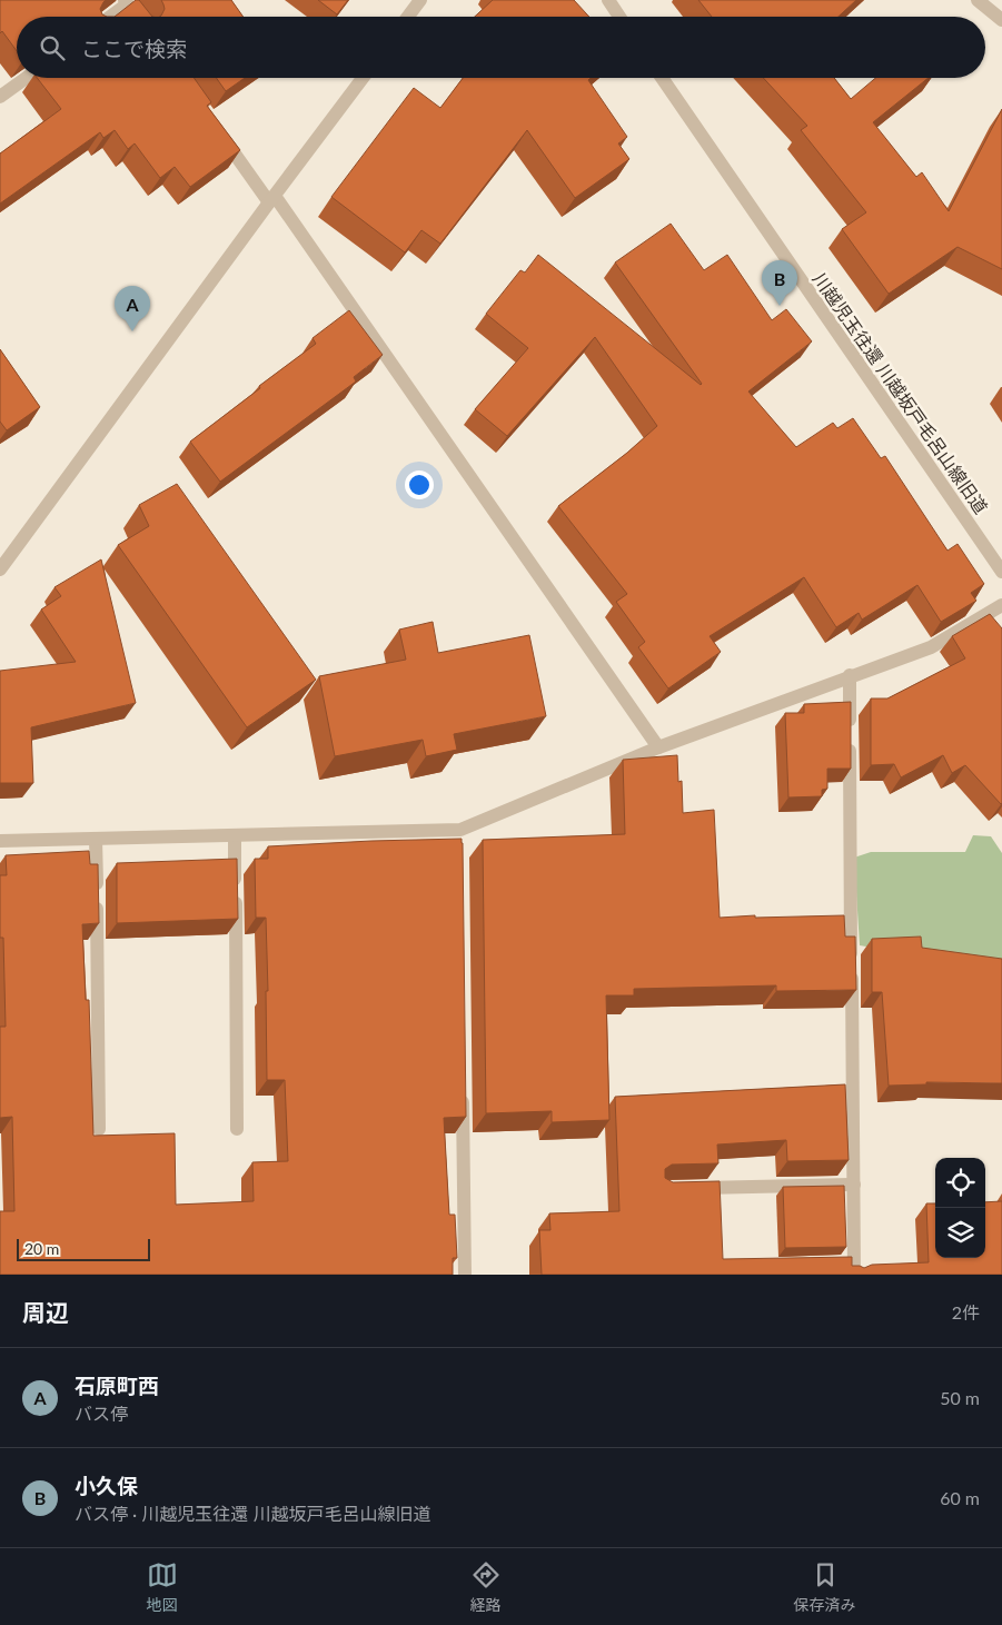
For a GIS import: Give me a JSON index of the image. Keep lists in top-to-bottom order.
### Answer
{
  "streets": {
    "street": ["川越児玉往還 川越坂戸毛呂山線旧道"]
  },
  "scale_bar": "20 m",
  "page": {
    "search": "ここで検索",
    "pins": ["B", "A"],
    "scale": "20 m",
    "heading": ["周辺", "2件"],
    "list": [
      {
        "mark": "A",
        "name": "石原町西",
        "note": "バス停",
        "value": "50 m"
      },
      {
        "mark": "B",
        "name": "小久保",
        "note": "バス停 · 川越児玉往還 川越坂戸毛呂山線旧道",
        "value": "60 m"
      }
    ],
    "nav": ["地図", "経路", "保存済み"]
  }
}
